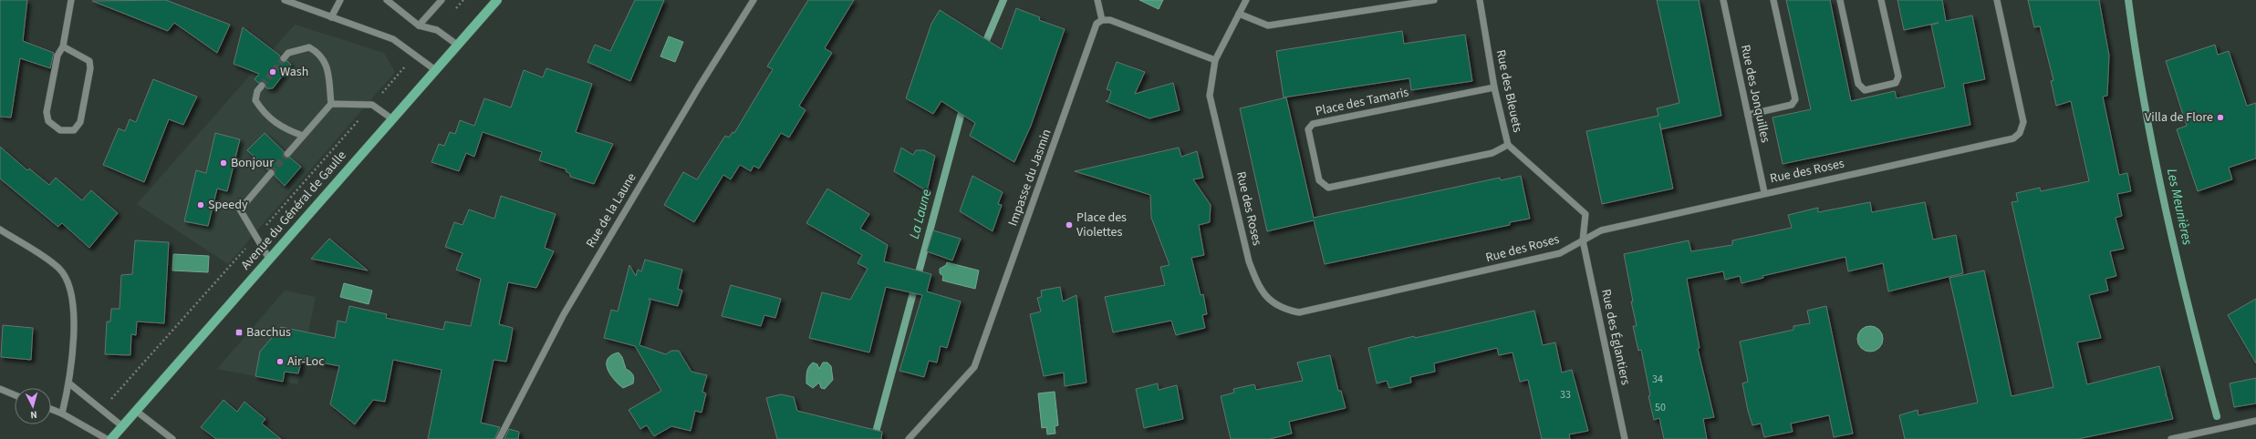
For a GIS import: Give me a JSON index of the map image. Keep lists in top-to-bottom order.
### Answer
{
  "streets": {
    "main road": ["Avenue du Général de Gaulle"],
    "street": [
      "Rue des Bleuets",
      "Rue des Jonquilles",
      "Place des Tamaris",
      "Rue des Roses",
      "Impasse du Jasmin",
      "Rue de la Laune",
      "Rue des Églantiers"
    ]
  },
  "crossings": [
    ["Rue des Bleuets", "Place des Tamaris"],
    ["Rue des Bleuets", "Rue des Roses"],
    ["Rue des Bleuets", "Rue des Églantiers"],
    ["Rue des Jonquilles", "Rue des Roses"],
    ["Rue des Roses", "Rue des Églantiers"]
  ],
  "water": ["Les Meunières", "La Laune"],
  "places": {
    "other": [
      "Wash",
      "Villa de Flore",
      "Bonjour",
      "Speedy",
      "Place des Violettes",
      "Air-Loc"
    ],
    "transit": ["Bacchus"]
  },
  "house_numbers": ["34", "33", "50"],
  "north": "bottom"
}
